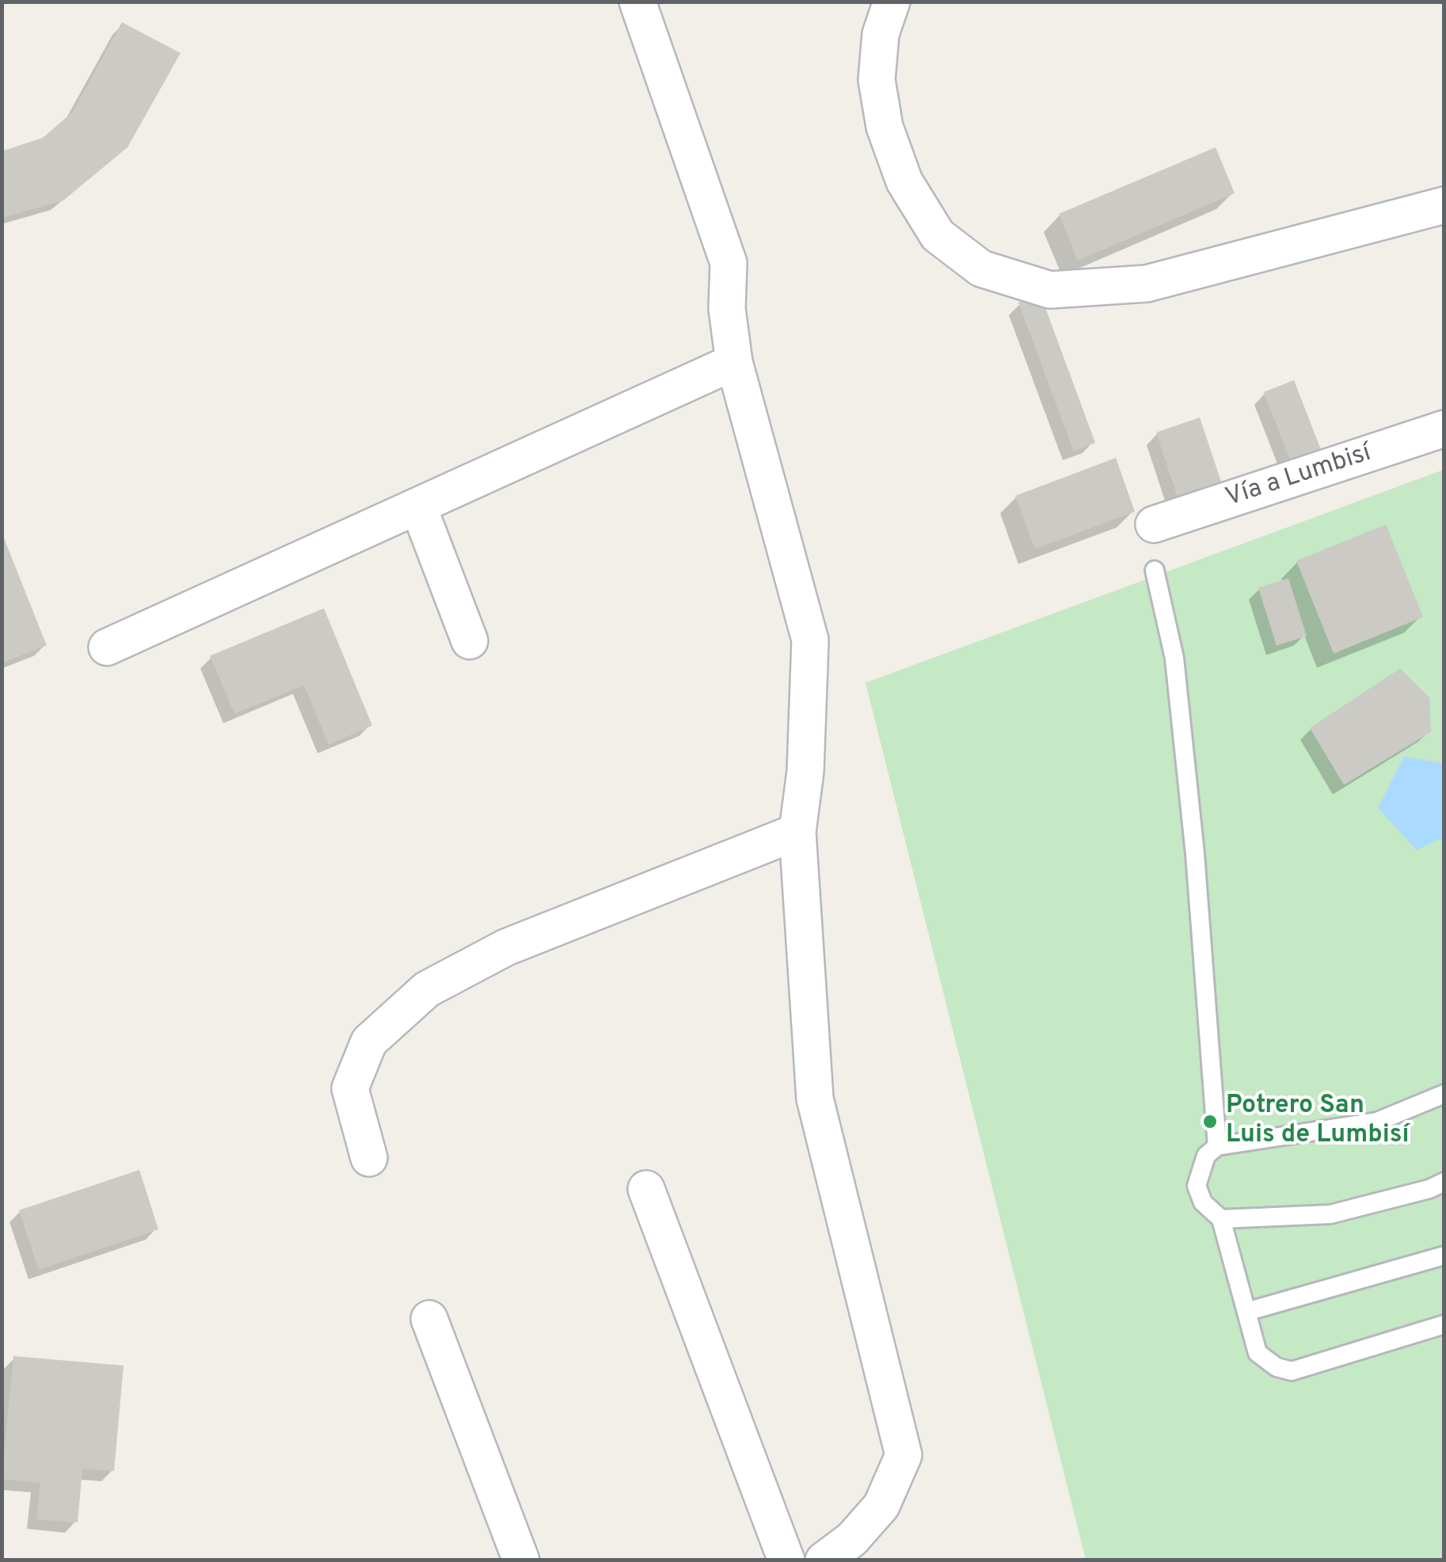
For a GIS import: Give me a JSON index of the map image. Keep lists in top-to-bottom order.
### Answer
{
  "streets": {
    "street": ["Vía a Lumbisí"]
  },
  "places": ["Potrero San Luis de Lumbisí"]
}
